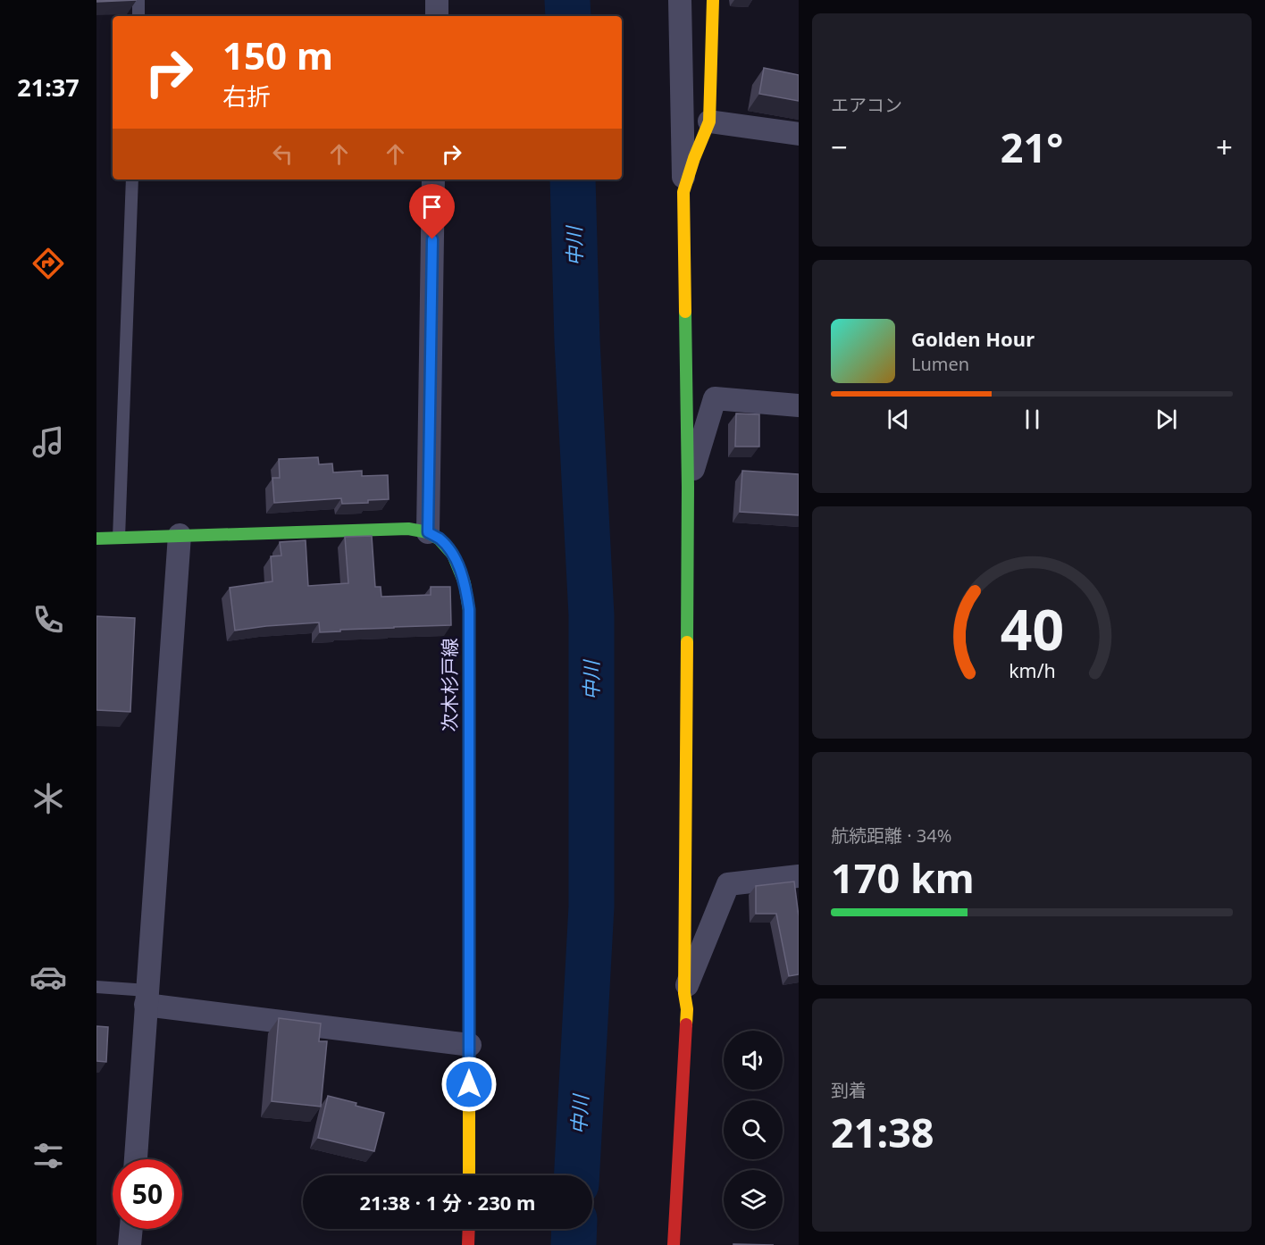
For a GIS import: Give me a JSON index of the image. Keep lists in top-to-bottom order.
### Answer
{
  "streets": {
    "street": ["次木杉戸線"]
  },
  "water": ["中川"],
  "page": {
    "tabs": "21:37",
    "tile": [
      "エアコン",
      ["航続距離 · 34%", "170 km"],
      ["到着", "21:38"]
    ],
    "turn": ["150 m", "右折"],
    "heat": ["−", "21°", "+"],
    "song": ["Golden Hour", "Lumen"],
    "limit": "50",
    "trip": "21:38 · 1 分 · 230 m",
    "gauge": ["40", "km/h"]
  }
}
